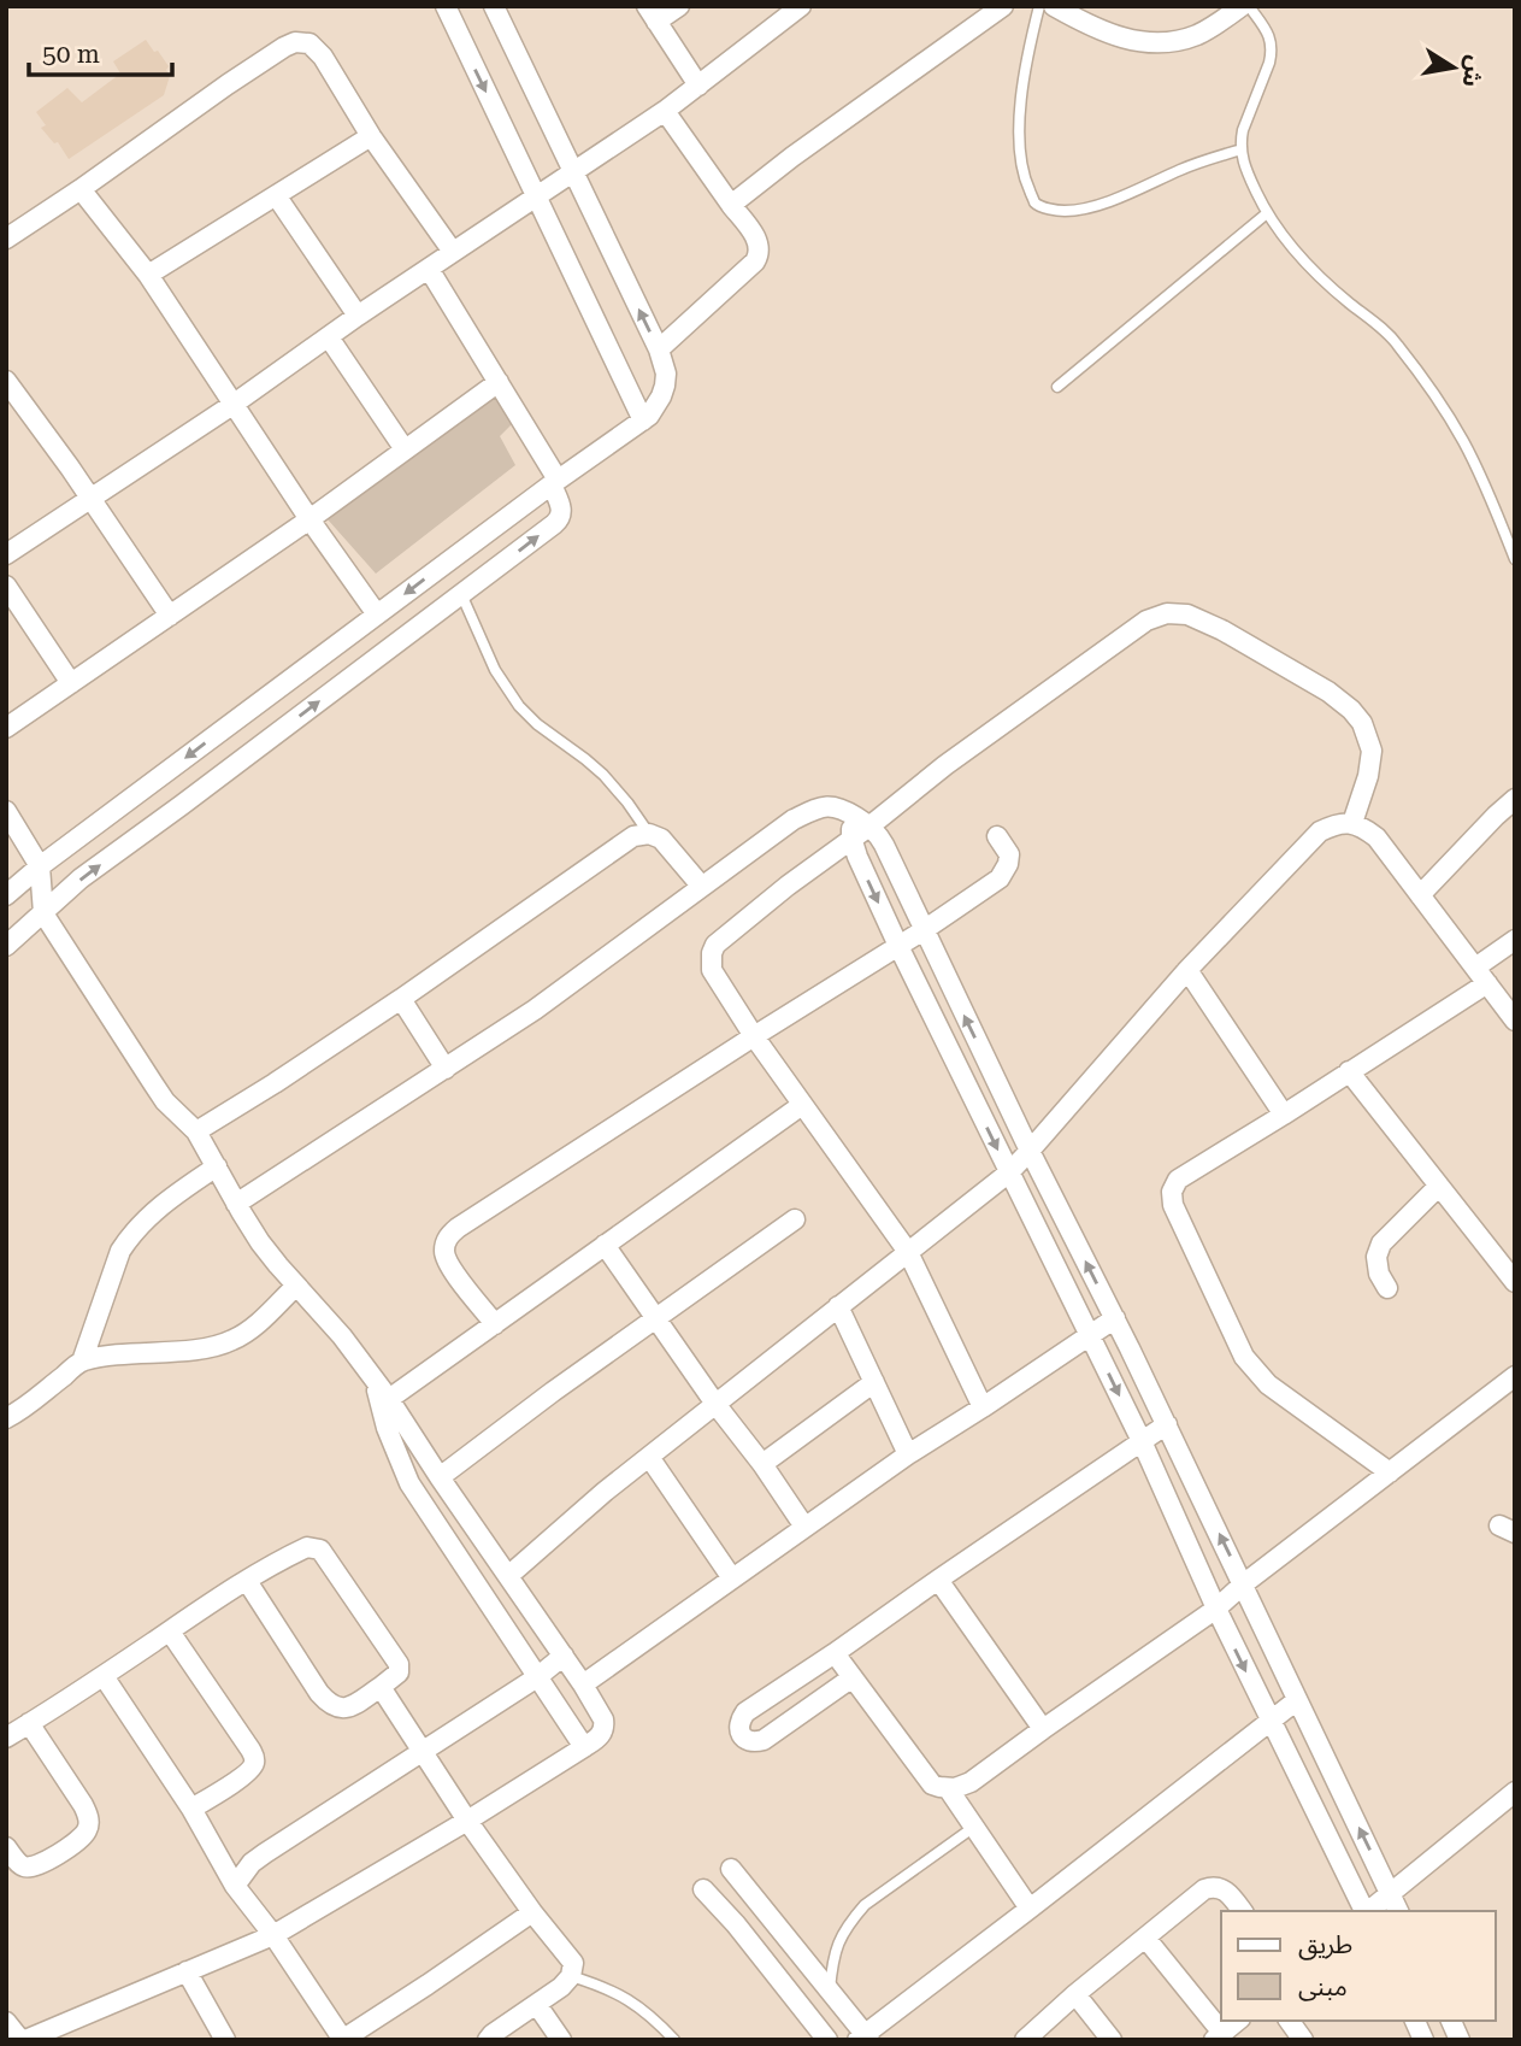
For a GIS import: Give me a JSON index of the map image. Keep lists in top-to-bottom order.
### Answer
{
  "legend": ["طريق", "مبنى"],
  "scale_bar": "50 m",
  "north": "right"
}
